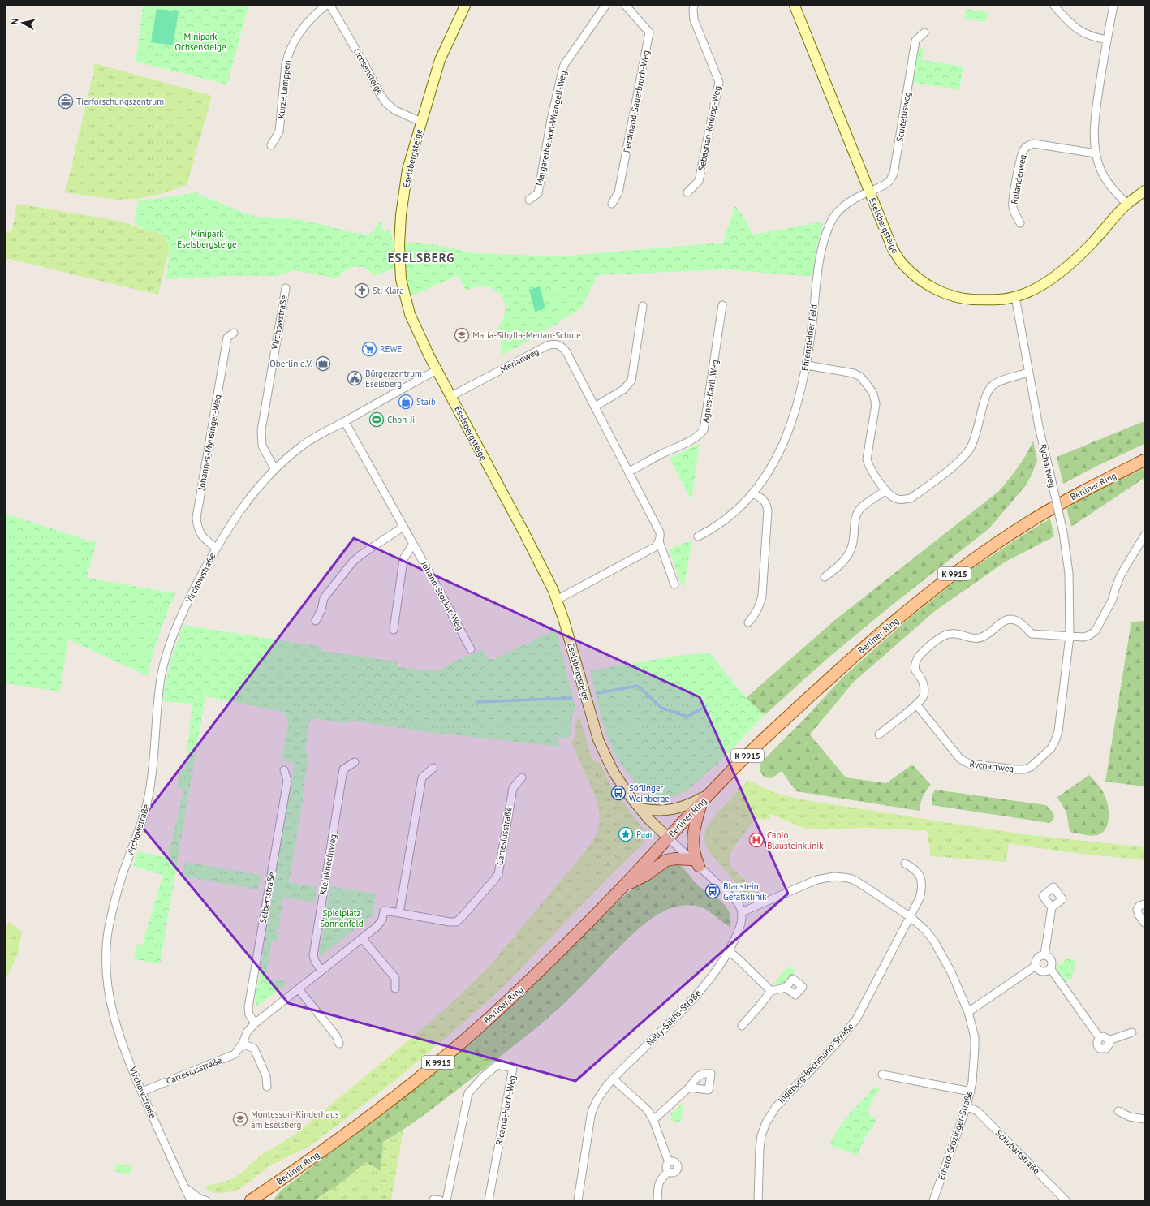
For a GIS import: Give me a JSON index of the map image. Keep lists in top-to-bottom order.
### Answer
{
  "streets": {
    "main road": ["Berliner Ring", "K 9915"],
    "street": [
      "Ochsensteige",
      "Kurze Lemppen",
      "Ferdinand-Sauerbruch-Weg",
      "Scultetusweg",
      "Margarethe-von-Wrangell-Weg",
      "Sebastian-Kneipp-Weg",
      "Eselsbergsteige",
      "Ruländerweg",
      "Virchowstraße",
      "Ehrensteiner Feld",
      "Merianweg",
      "Agnes-Karll-Weg",
      "Johannes-Mynsinger-Weg",
      "Rychartweg",
      "Johann-Stockar-Weg",
      "Cartesiusstraße",
      "Kleinknechtweg",
      "Selbertstraße",
      "Nelly-Sachs-Straße",
      "Ingeborg-Bachmann-Straße",
      "Ricarda-Huch-Weg",
      "Erhard-Grözinger-Straße",
      "Schubartstraße"
    ]
  },
  "crossings": [
    ["Ochsensteige", "Eselsbergsteige"],
    ["Scultetusweg", "Eselsbergsteige"],
    ["Scultetusweg", "Ehrensteiner Feld"],
    ["Eselsbergsteige", "Virchowstraße"],
    ["Eselsbergsteige", "Ehrensteiner Feld"],
    ["Eselsbergsteige", "Merianweg"],
    ["Eselsbergsteige", "Rychartweg"],
    ["Eselsbergsteige", "Berliner Ring"],
    ["Virchowstraße", "Johannes-Mynsinger-Weg"],
    ["Virchowstraße", "Johann-Stockar-Weg"],
    ["Virchowstraße", "Cartesiusstraße"],
    ["Merianweg", "Agnes-Karll-Weg"],
    ["Cartesiusstraße", "Kleinknechtweg"],
    ["Cartesiusstraße", "Selbertstraße"],
    ["Nelly-Sachs-Straße", "Erhard-Grözinger-Straße"],
    ["Ingeborg-Bachmann-Straße", "Erhard-Grözinger-Straße"],
    ["Erhard-Grözinger-Straße", "Schubartstraße"]
  ],
  "districts": ["ESELSBERG"],
  "parks": ["Minipark Ochsensteige", "Minipark Eselsbergsteige", "Spielplatz Sonnenfeld"],
  "places": {
    "office": ["Tierforschungszentrum", "Oberlin e.V."],
    "church": ["St. Klara"],
    "school or university": ["Maria-Sibylla-Merian-Schule", "Montessori-Kinderhaus am Eselsberg"],
    "supermarket": ["REWE"],
    "public building": ["Bürgerzentrum Eselsberg"],
    "shop": ["Staib"],
    "sports": ["Chon-Ji"],
    "bus stop": ["Söflinger Weinberge", "Blaustein Gefäßklinik"],
    "place": ["Paar"],
    "hospital": ["Capio Blausteinklinik"]
  },
  "north": "left"
}
